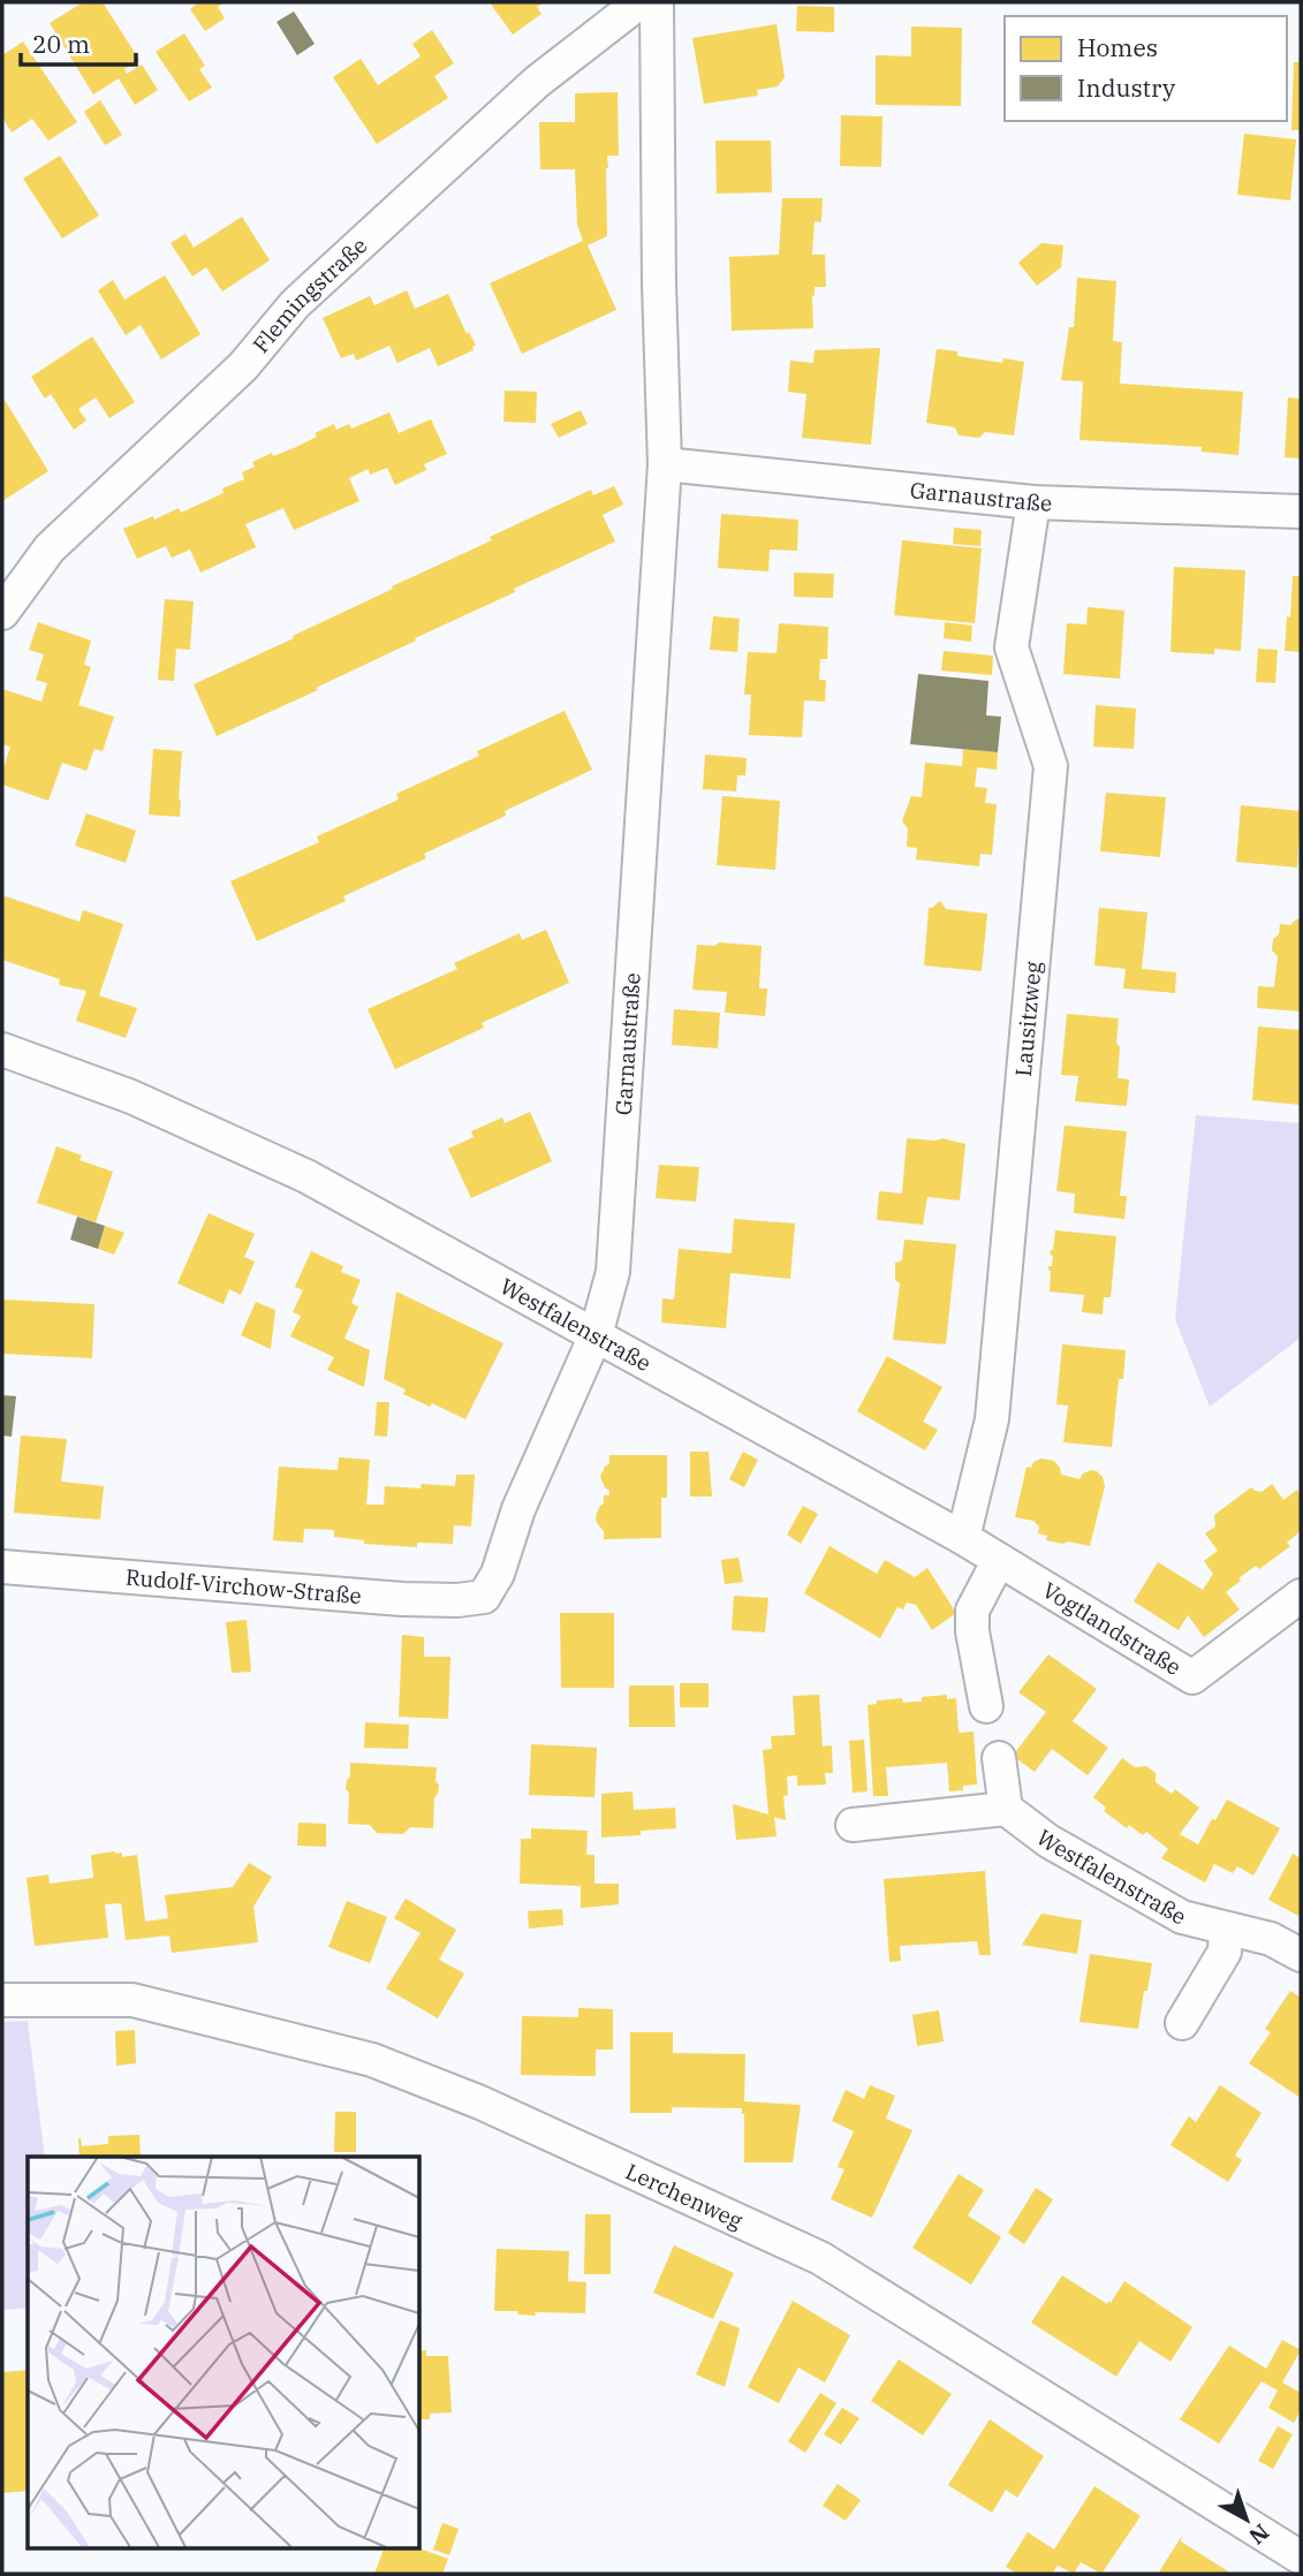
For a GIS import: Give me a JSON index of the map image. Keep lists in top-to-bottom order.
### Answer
{
  "streets": {
    "street": [
      "Flemingstraße",
      "Garnaustraße",
      "Lausitzweg",
      "Westfalenstraße",
      "Rudolf-Virchow-Straße",
      "Vogtlandstraße",
      "Lerchenweg"
    ]
  },
  "crossings": [
    ["Garnaustraße", "Lausitzweg"],
    ["Garnaustraße", "Westfalenstraße"],
    ["Garnaustraße", "Rudolf-Virchow-Straße"],
    ["Lausitzweg", "Westfalenstraße"],
    ["Westfalenstraße", "Vogtlandstraße"]
  ],
  "legend": ["Homes", "Industry"],
  "scale_bar": "20 m",
  "north": "bottom right"
}
